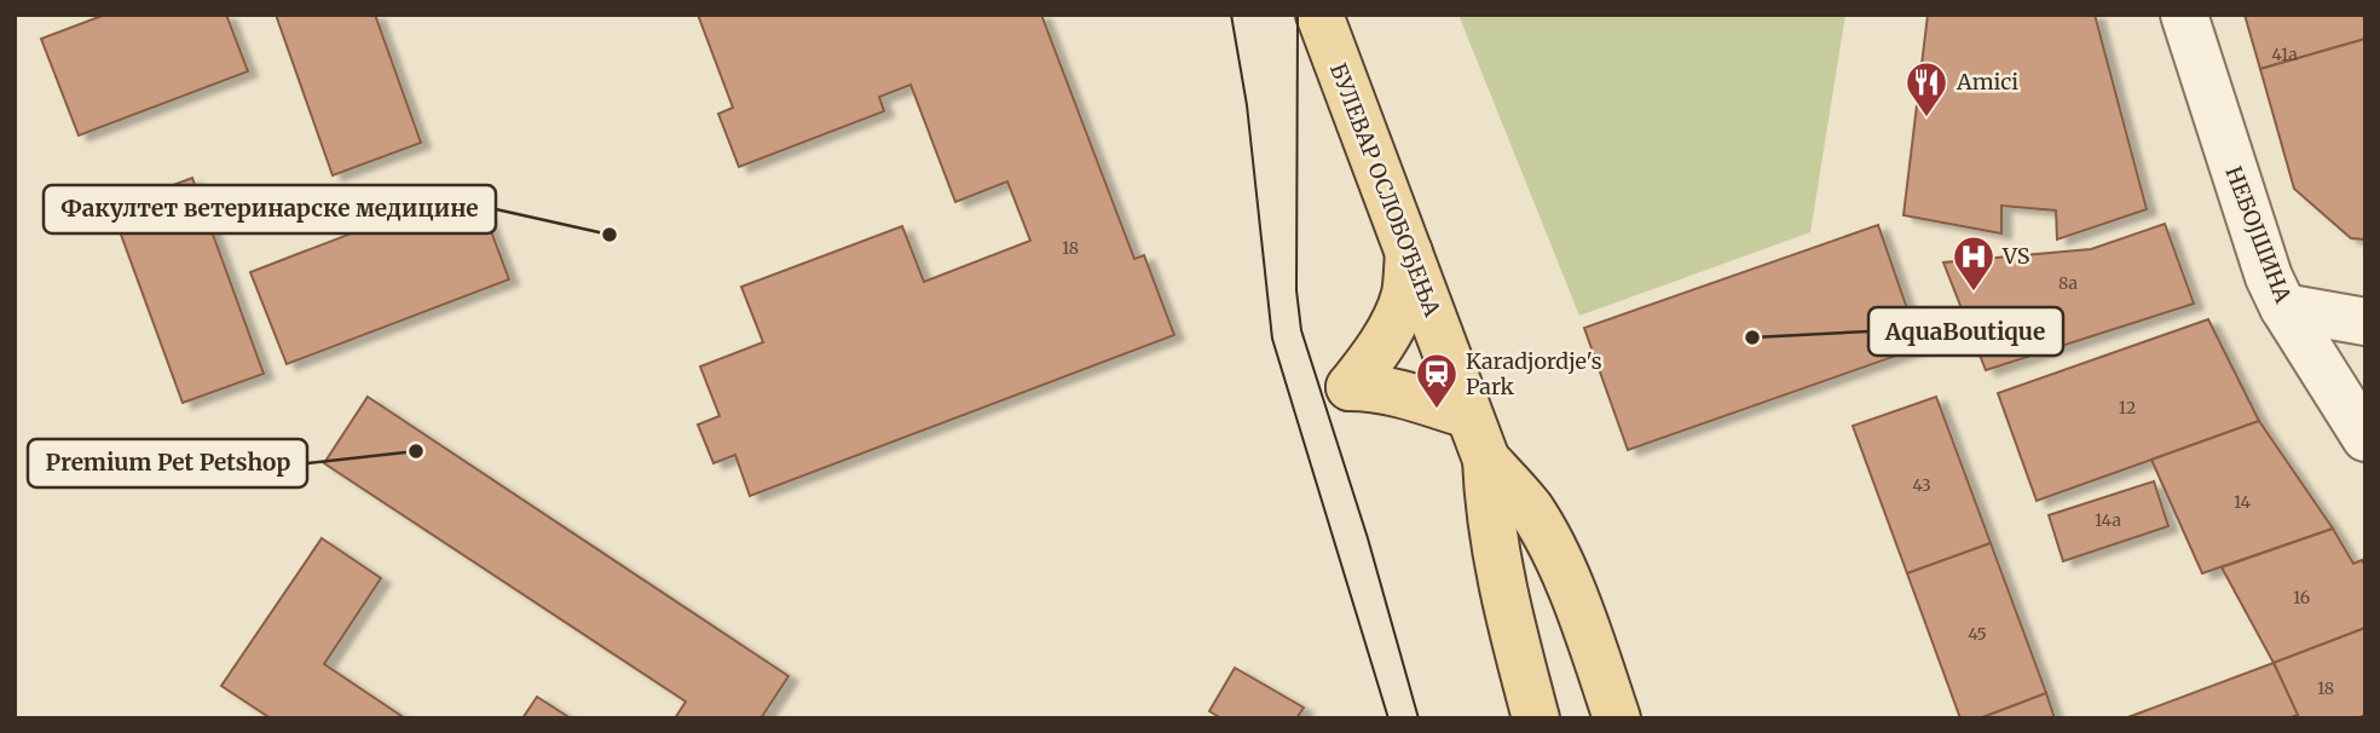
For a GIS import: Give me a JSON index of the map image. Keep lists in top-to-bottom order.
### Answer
{
  "streets": {
    "main road": ["БУЛЕВАР ОСЛОБОЂЕЊА"],
    "street": ["НЕБОЈШИНА"]
  },
  "places": {
    "restaurant": ["Amici"],
    "other": ["Факултет ветеринарске медицине", "AquaBoutique", "Premium Pet Petshop"],
    "hospital": ["VS"],
    "station": ["Karadjordje's Park"]
  },
  "house_numbers": [
    "41a",
    "18",
    "8a",
    "12",
    "43",
    "14",
    "14a",
    "16",
    "45",
    "18"
  ]
}
